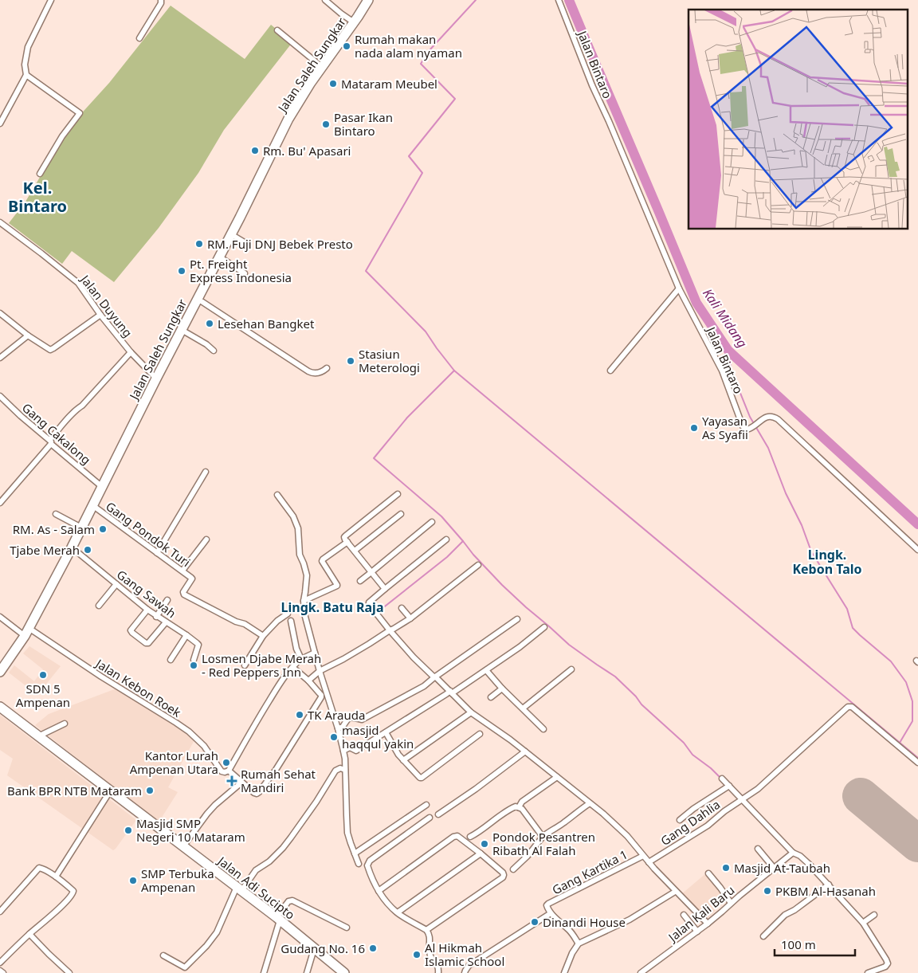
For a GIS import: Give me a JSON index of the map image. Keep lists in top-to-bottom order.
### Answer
{
  "streets": {
    "highway": ["Jalan Saleh Sungkar", "Jalan Adi Sucipto"],
    "street": [
      "Jalan Bintaro",
      "Jalan Duyung",
      "Gang Cakalong",
      "Gang Pondok Turi",
      "Gang Sawah",
      "Jalan Kebon Roek",
      "Gang Dahlia",
      "Gang Kartika 1",
      "Jalan Kali Baru"
    ]
  },
  "crossings": [
    ["Jalan Saleh Sungkar", "Jalan Duyung"],
    ["Jalan Saleh Sungkar", "Gang Cakalong"],
    ["Jalan Saleh Sungkar", "Gang Pondok Turi"],
    ["Jalan Saleh Sungkar", "Gang Sawah"],
    ["Jalan Saleh Sungkar", "Jalan Kebon Roek"]
  ],
  "districts": ["Kel. Bintaro", "Lingk. Kebon Talo", "Lingk. Batu Raja"],
  "water": ["Kali Midang"],
  "places": {
    "other": [
      "Rumah makan nada alam nyaman",
      "Mataram Meubel",
      "Pasar Ikan Bintaro",
      "Rm. Bu' Apasari",
      "RM. Fuji DNJ Bebek Presto",
      "Pt. Freight Express Indonesia",
      "Lesehan Bangket",
      "Stasiun Meterologi",
      "Yayasan As Syafii",
      "RM. As - Salam",
      "Tjabe Merah",
      "Losmen Djabe Merah - Red Peppers Inn",
      "SDN 5 Ampenan",
      "TK Arauda",
      "masjid haqqul yakin",
      "Kantor Lurah Ampenan Utara",
      "Bank BPR NTB Mataram",
      "Masjid SMP Negeri 10 Mataram",
      "Pondok Pesantren Ribath Al Falah",
      "Masjid At-Taubah",
      "SMP Terbuka Ampenan",
      "PKBM Al-Hasanah",
      "Dinandi House",
      "Gudang No. 16",
      "Al Hikmah Islamic School"
    ],
    "health": ["Rumah Sehat Mandiri"]
  },
  "scale_bar": "100 m"
}
